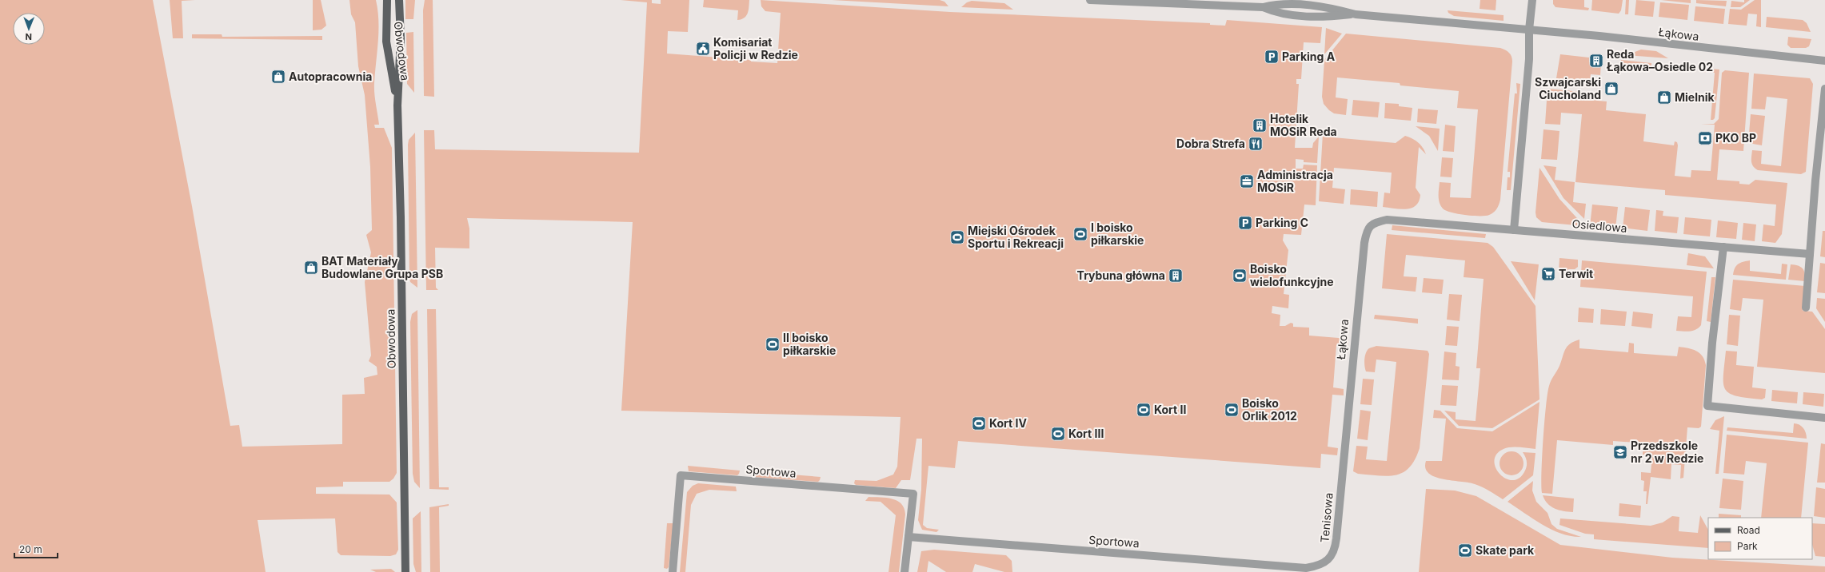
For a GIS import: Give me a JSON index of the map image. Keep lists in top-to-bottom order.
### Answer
{
  "streets": {
    "main road": ["Obwodowa"],
    "street": [
      "Łąkowa",
      "Osiedlowa",
      "Sportowa",
      "Tenisowa"
    ]
  },
  "crossings": [
    ["Łąkowa", "Osiedlowa"],
    ["Łąkowa", "Tenisowa"],
    ["Sportowa", "Tenisowa"]
  ],
  "places": {
    "public building": ["Komisariat Policji w Redzie"],
    "parking": ["Parking A", "Parking C"],
    "building": ["Reda Łąkowa–Osiedle 02", "Hotelik MOSiR Reda", "Trybuna główna"],
    "shop": [
      "Autopracownia",
      "Szwajcarski Ciucholand",
      "Mielnik",
      "BAT Materiały Budowlane Grupa PSB"
    ],
    "bank": ["PKO BP"],
    "restaurant": ["Dobra Strefa"],
    "office": ["Administracja MOSiR"],
    "sports": [
      "I boisko piłkarskie",
      "Miejski Ośrodek Sportu i Rekreacji",
      "Boisko wielofunkcyjne",
      "II boisko piłkarskie",
      "Kort II",
      "Boisko Orlik 2012",
      "Kort IV",
      "Kort III",
      "Skate park"
    ],
    "supermarket": ["Terwit"],
    "school or university": ["Przedszkole nr 2 w Redzie"]
  },
  "legend": ["Road", "Park"],
  "scale_bar": "20 m",
  "north": "bottom"
}
